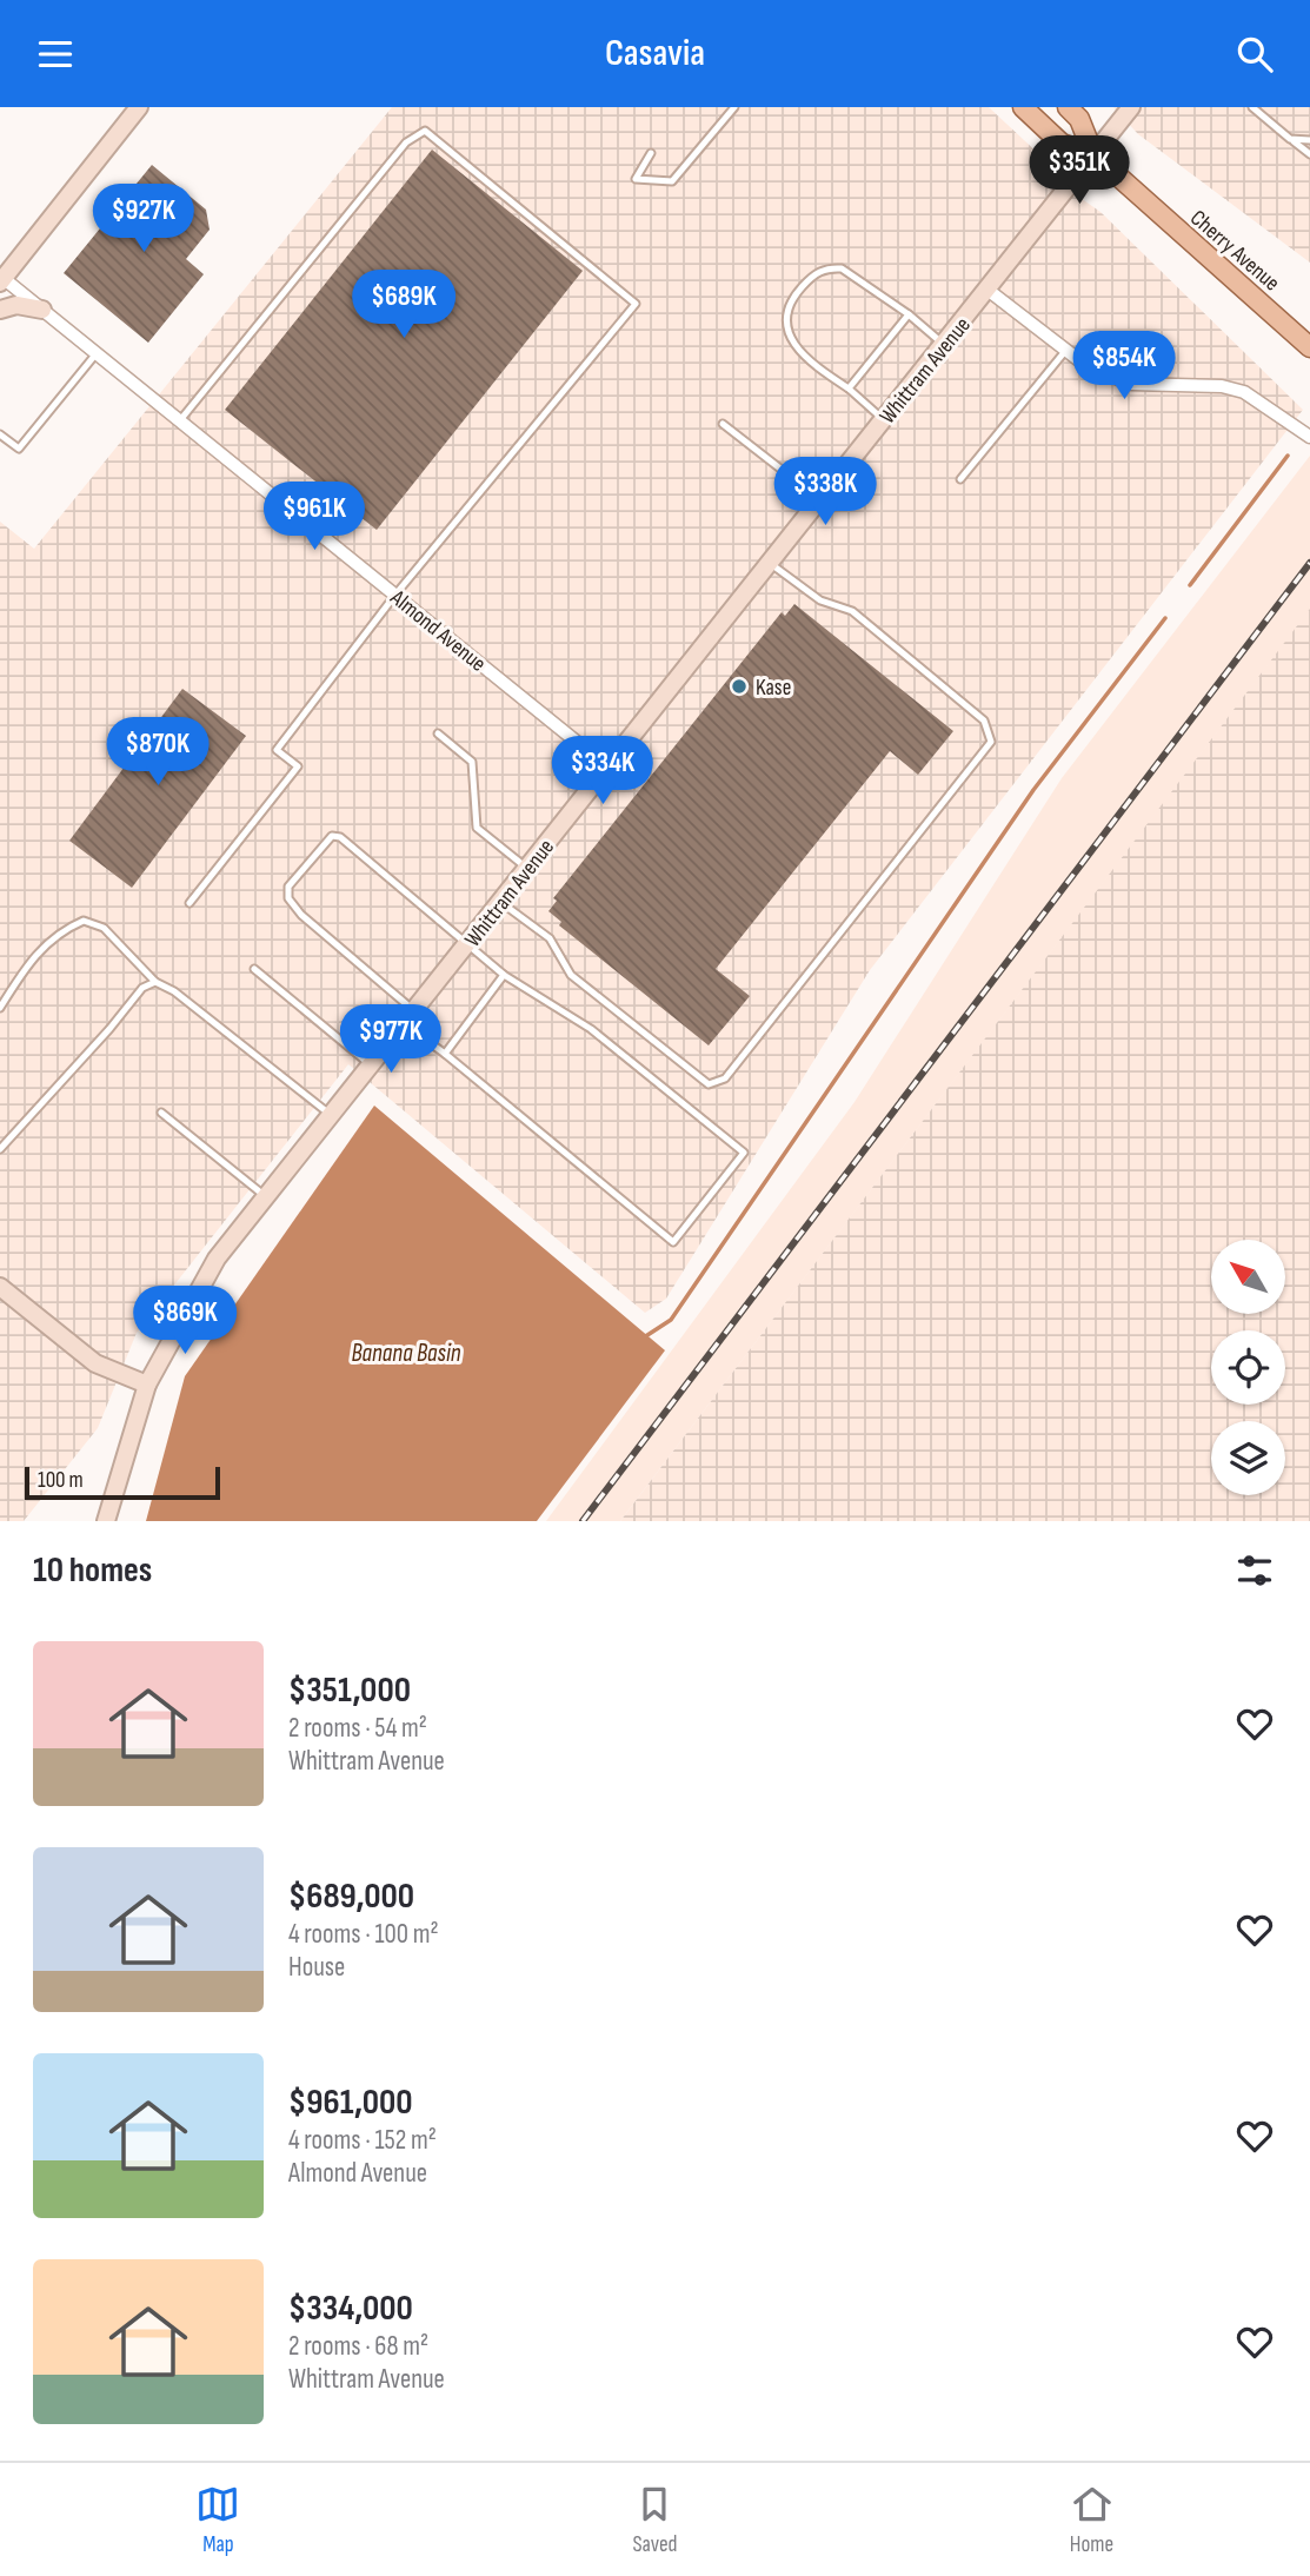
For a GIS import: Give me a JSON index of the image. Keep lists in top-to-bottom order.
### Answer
{
  "streets": {
    "main road": ["Cherry Avenue"],
    "street": ["Whittram Avenue", "Almond Avenue"]
  },
  "crossings": [
    ["Cherry Avenue", "Whittram Avenue"],
    ["Whittram Avenue", "Almond Avenue"]
  ],
  "water": ["Banana Basin"],
  "places": ["Kase"],
  "scale_bar": "100 m",
  "north": "top left",
  "page": {
    "header": "Casavia",
    "price": [
      "$351K",
      "$927K",
      "$689K",
      "$854K",
      "$338K",
      "$961K",
      "$870K",
      "$334K",
      "$977K",
      "$869K"
    ],
    "scale": "100 m",
    "heading": "10 homes",
    "list": [
      {
        "name": "$351,000",
        "note": "2 rooms · 54 m² · Whittram Avenue"
      },
      {
        "name": "$689,000",
        "note": "4 rooms · 100 m² · House"
      },
      {
        "name": "$961,000",
        "note": "4 rooms · 152 m² · Almond Avenue"
      },
      {
        "name": "$334,000",
        "note": "2 rooms · 68 m² · Whittram Avenue"
      }
    ],
    "tabs": ["Map", "Saved", "Home"]
  }
}
